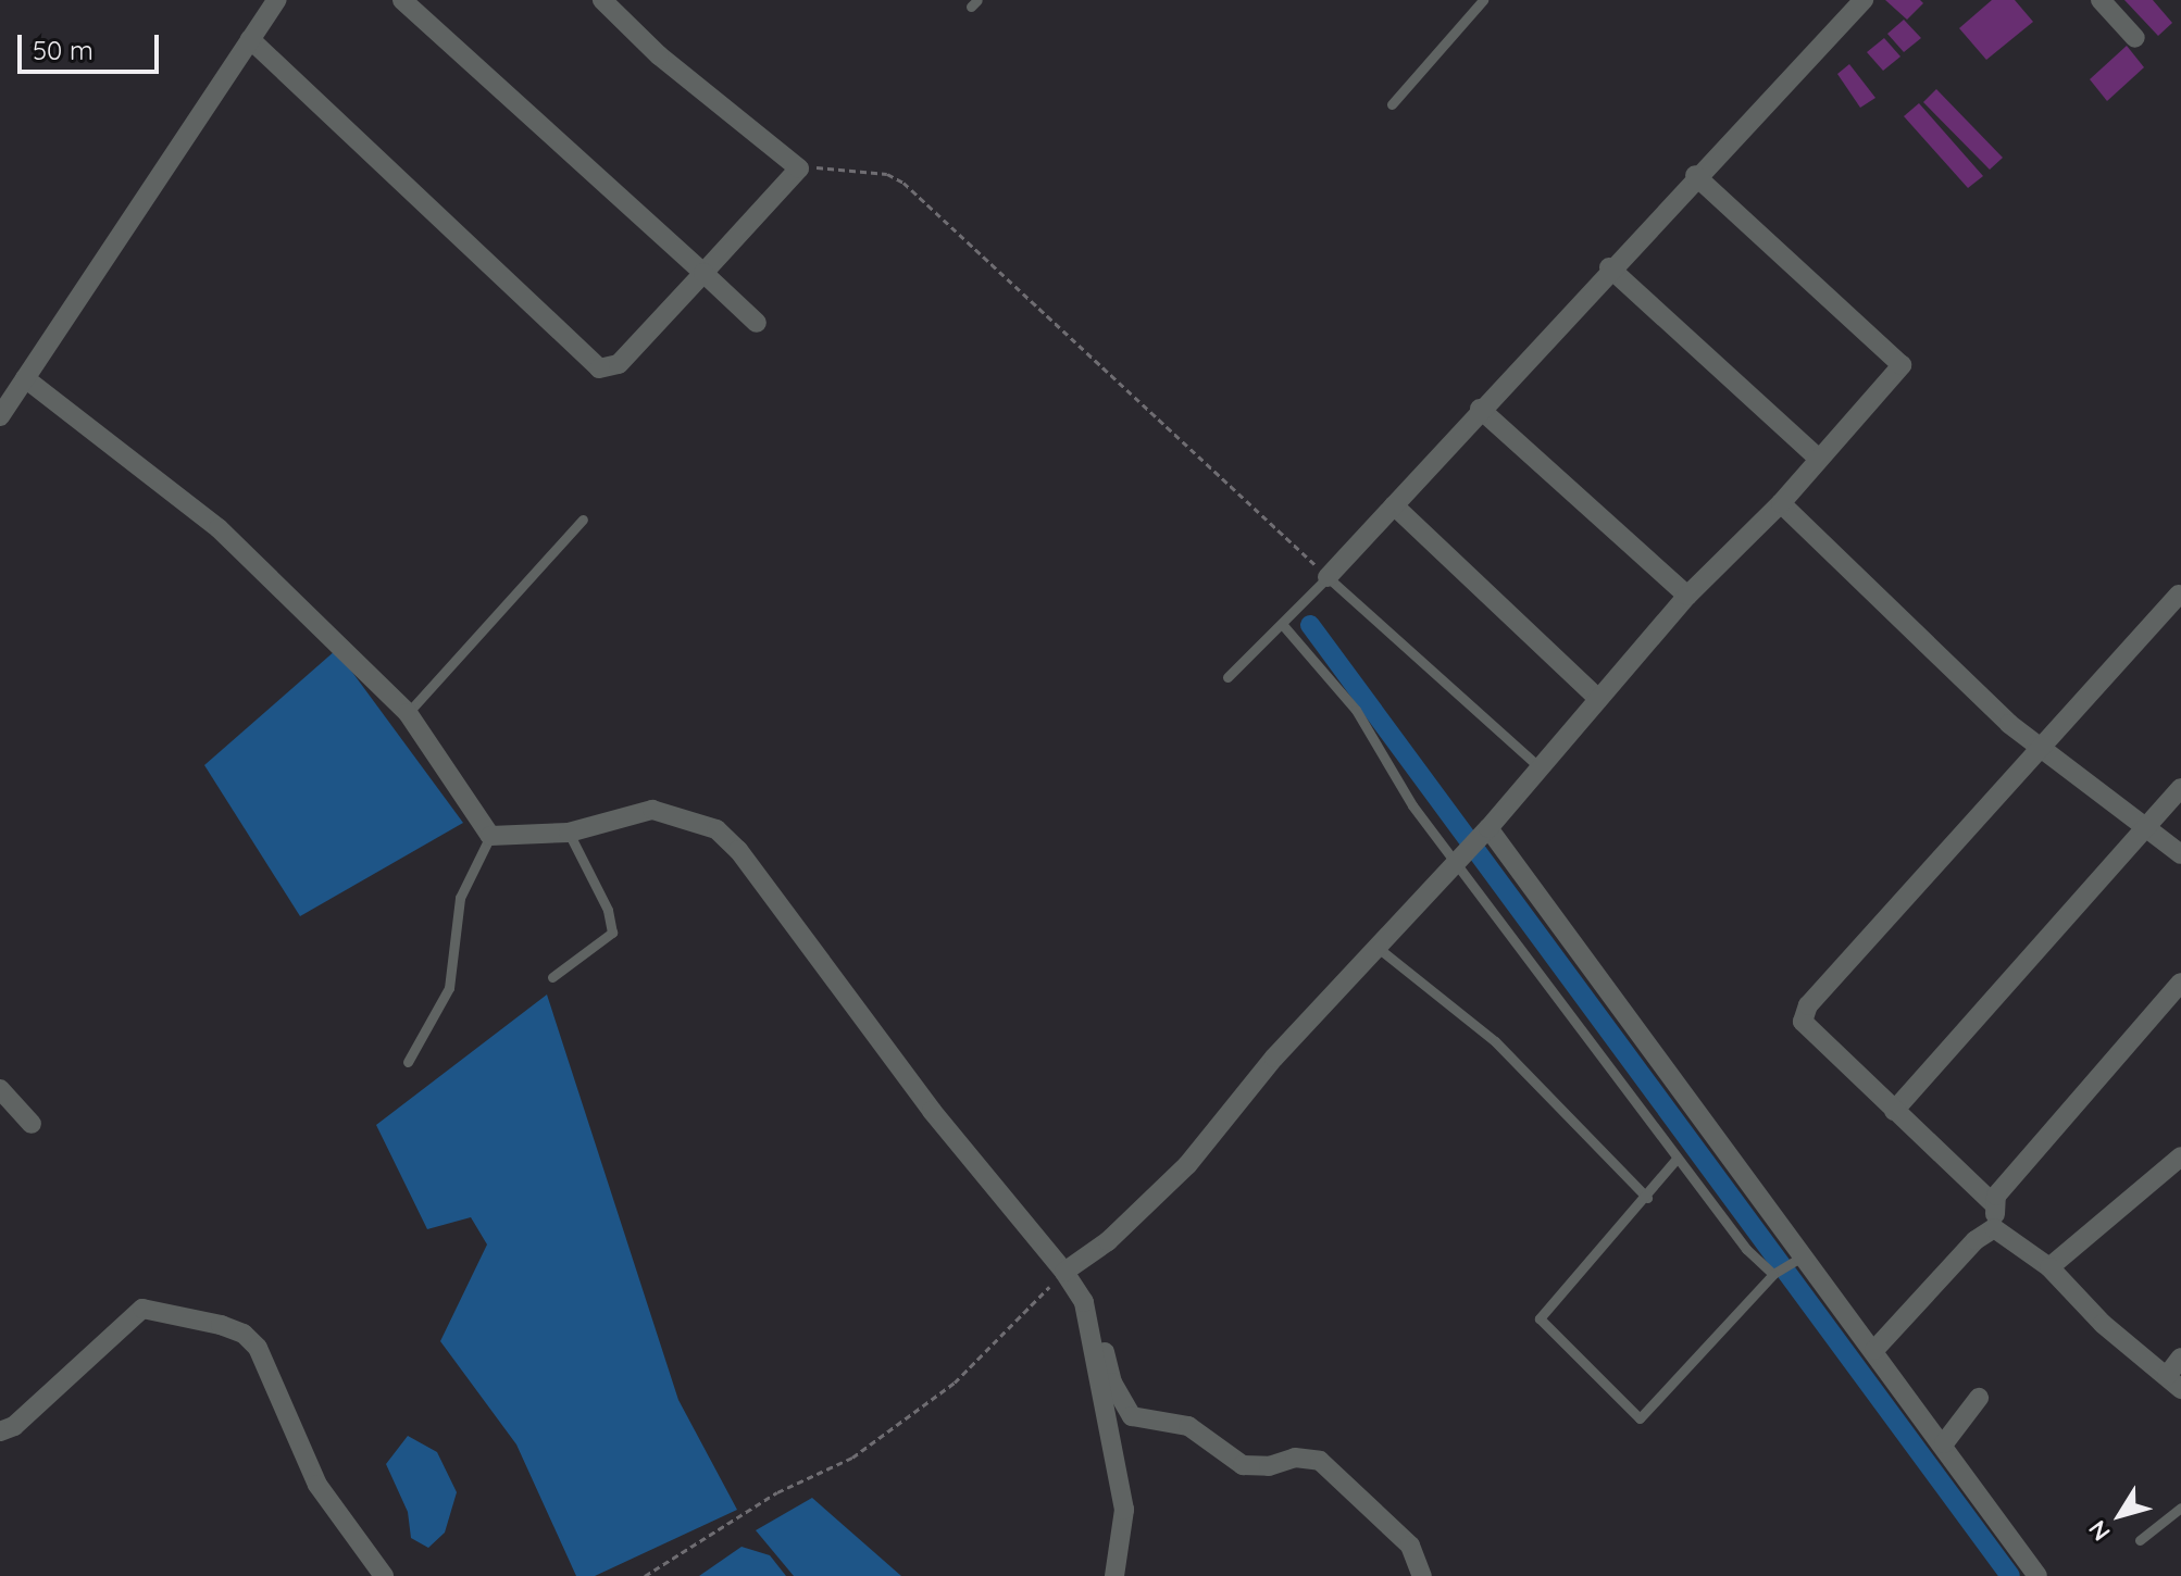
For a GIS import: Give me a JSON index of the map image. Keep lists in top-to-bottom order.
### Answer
{
  "scale_bar": "50 m",
  "north": "bottom left"
}
